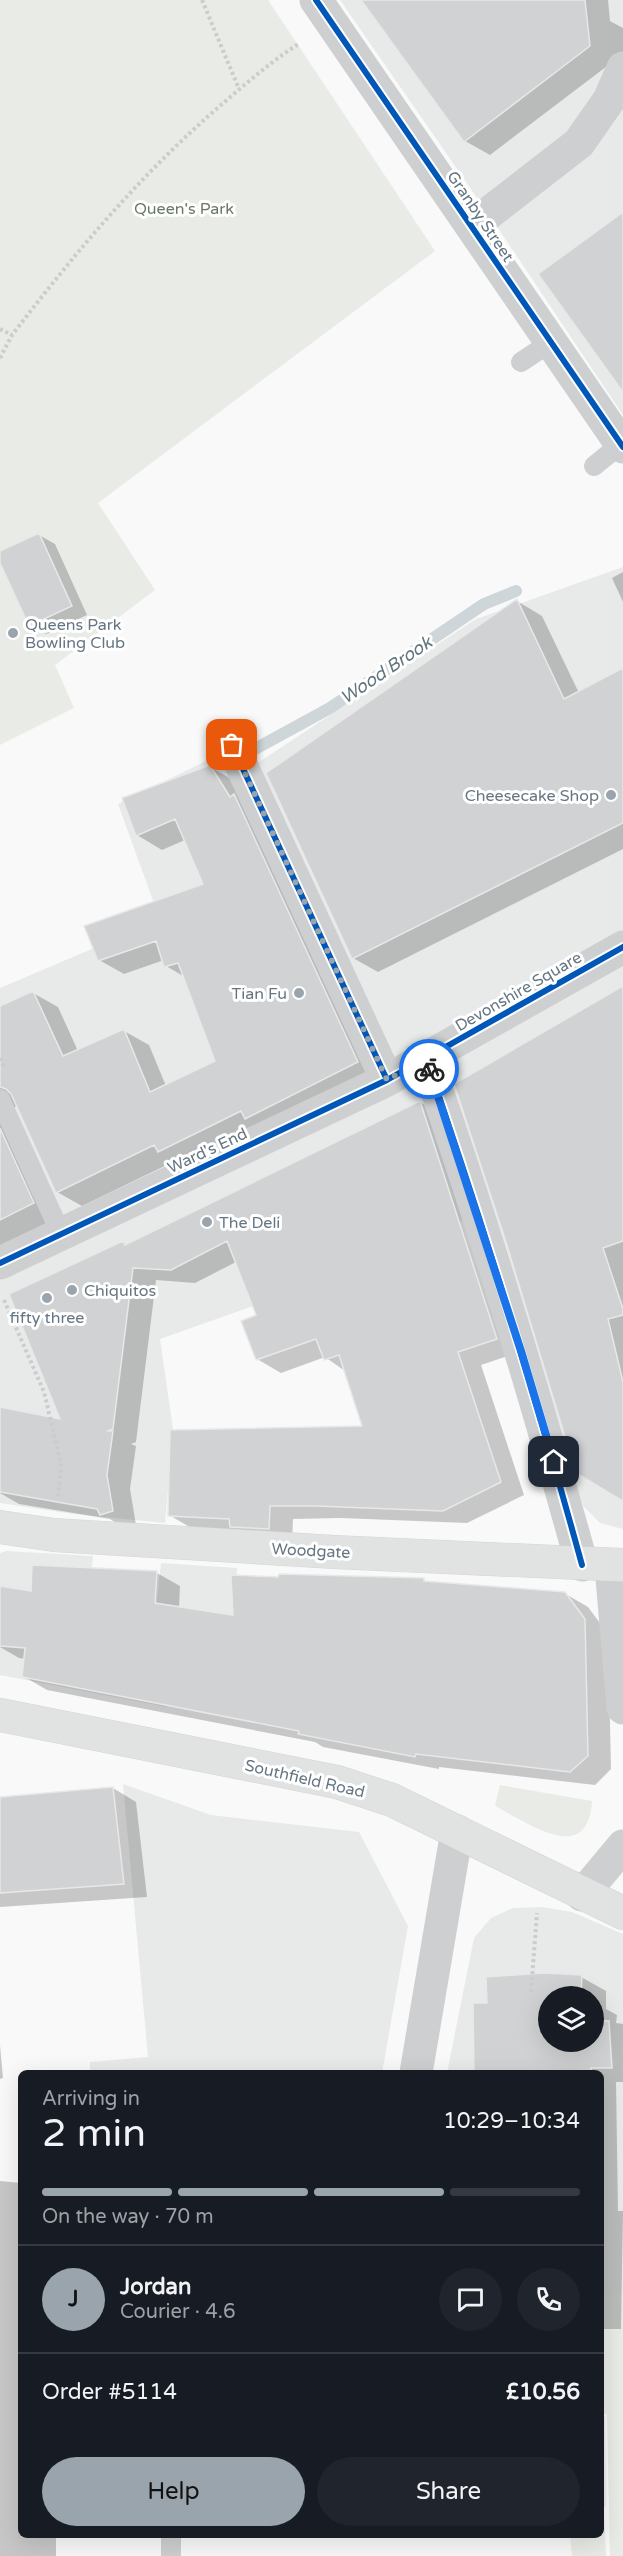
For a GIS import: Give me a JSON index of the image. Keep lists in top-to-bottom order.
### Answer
{
  "streets": {
    "main road": ["Woodgate", "Southfield Road"],
    "street": ["Granby Street", "Devonshire Square", "Ward's End"]
  },
  "crossings": [
    ["Devonshire Square", "Ward's End"]
  ],
  "water": ["Wood Brook"],
  "parks": ["Queen's Park"],
  "places": [
    "Queens Park Bowling Club",
    "Cheesecake Shop",
    "Tian Fu",
    "The Deli",
    "Chiquitos",
    "fifty three"
  ],
  "page": {
    "heading": ["2 min", "Arriving in", "10:29–10:34"],
    "panel": [
      "Jordan",
      "Courier · 4.6",
      "Order #5114",
      "£10.56"
    ],
    "bar": "On the way · 70 m",
    "round": "J",
    "buttons": ["Help", "Share"]
  }
}
